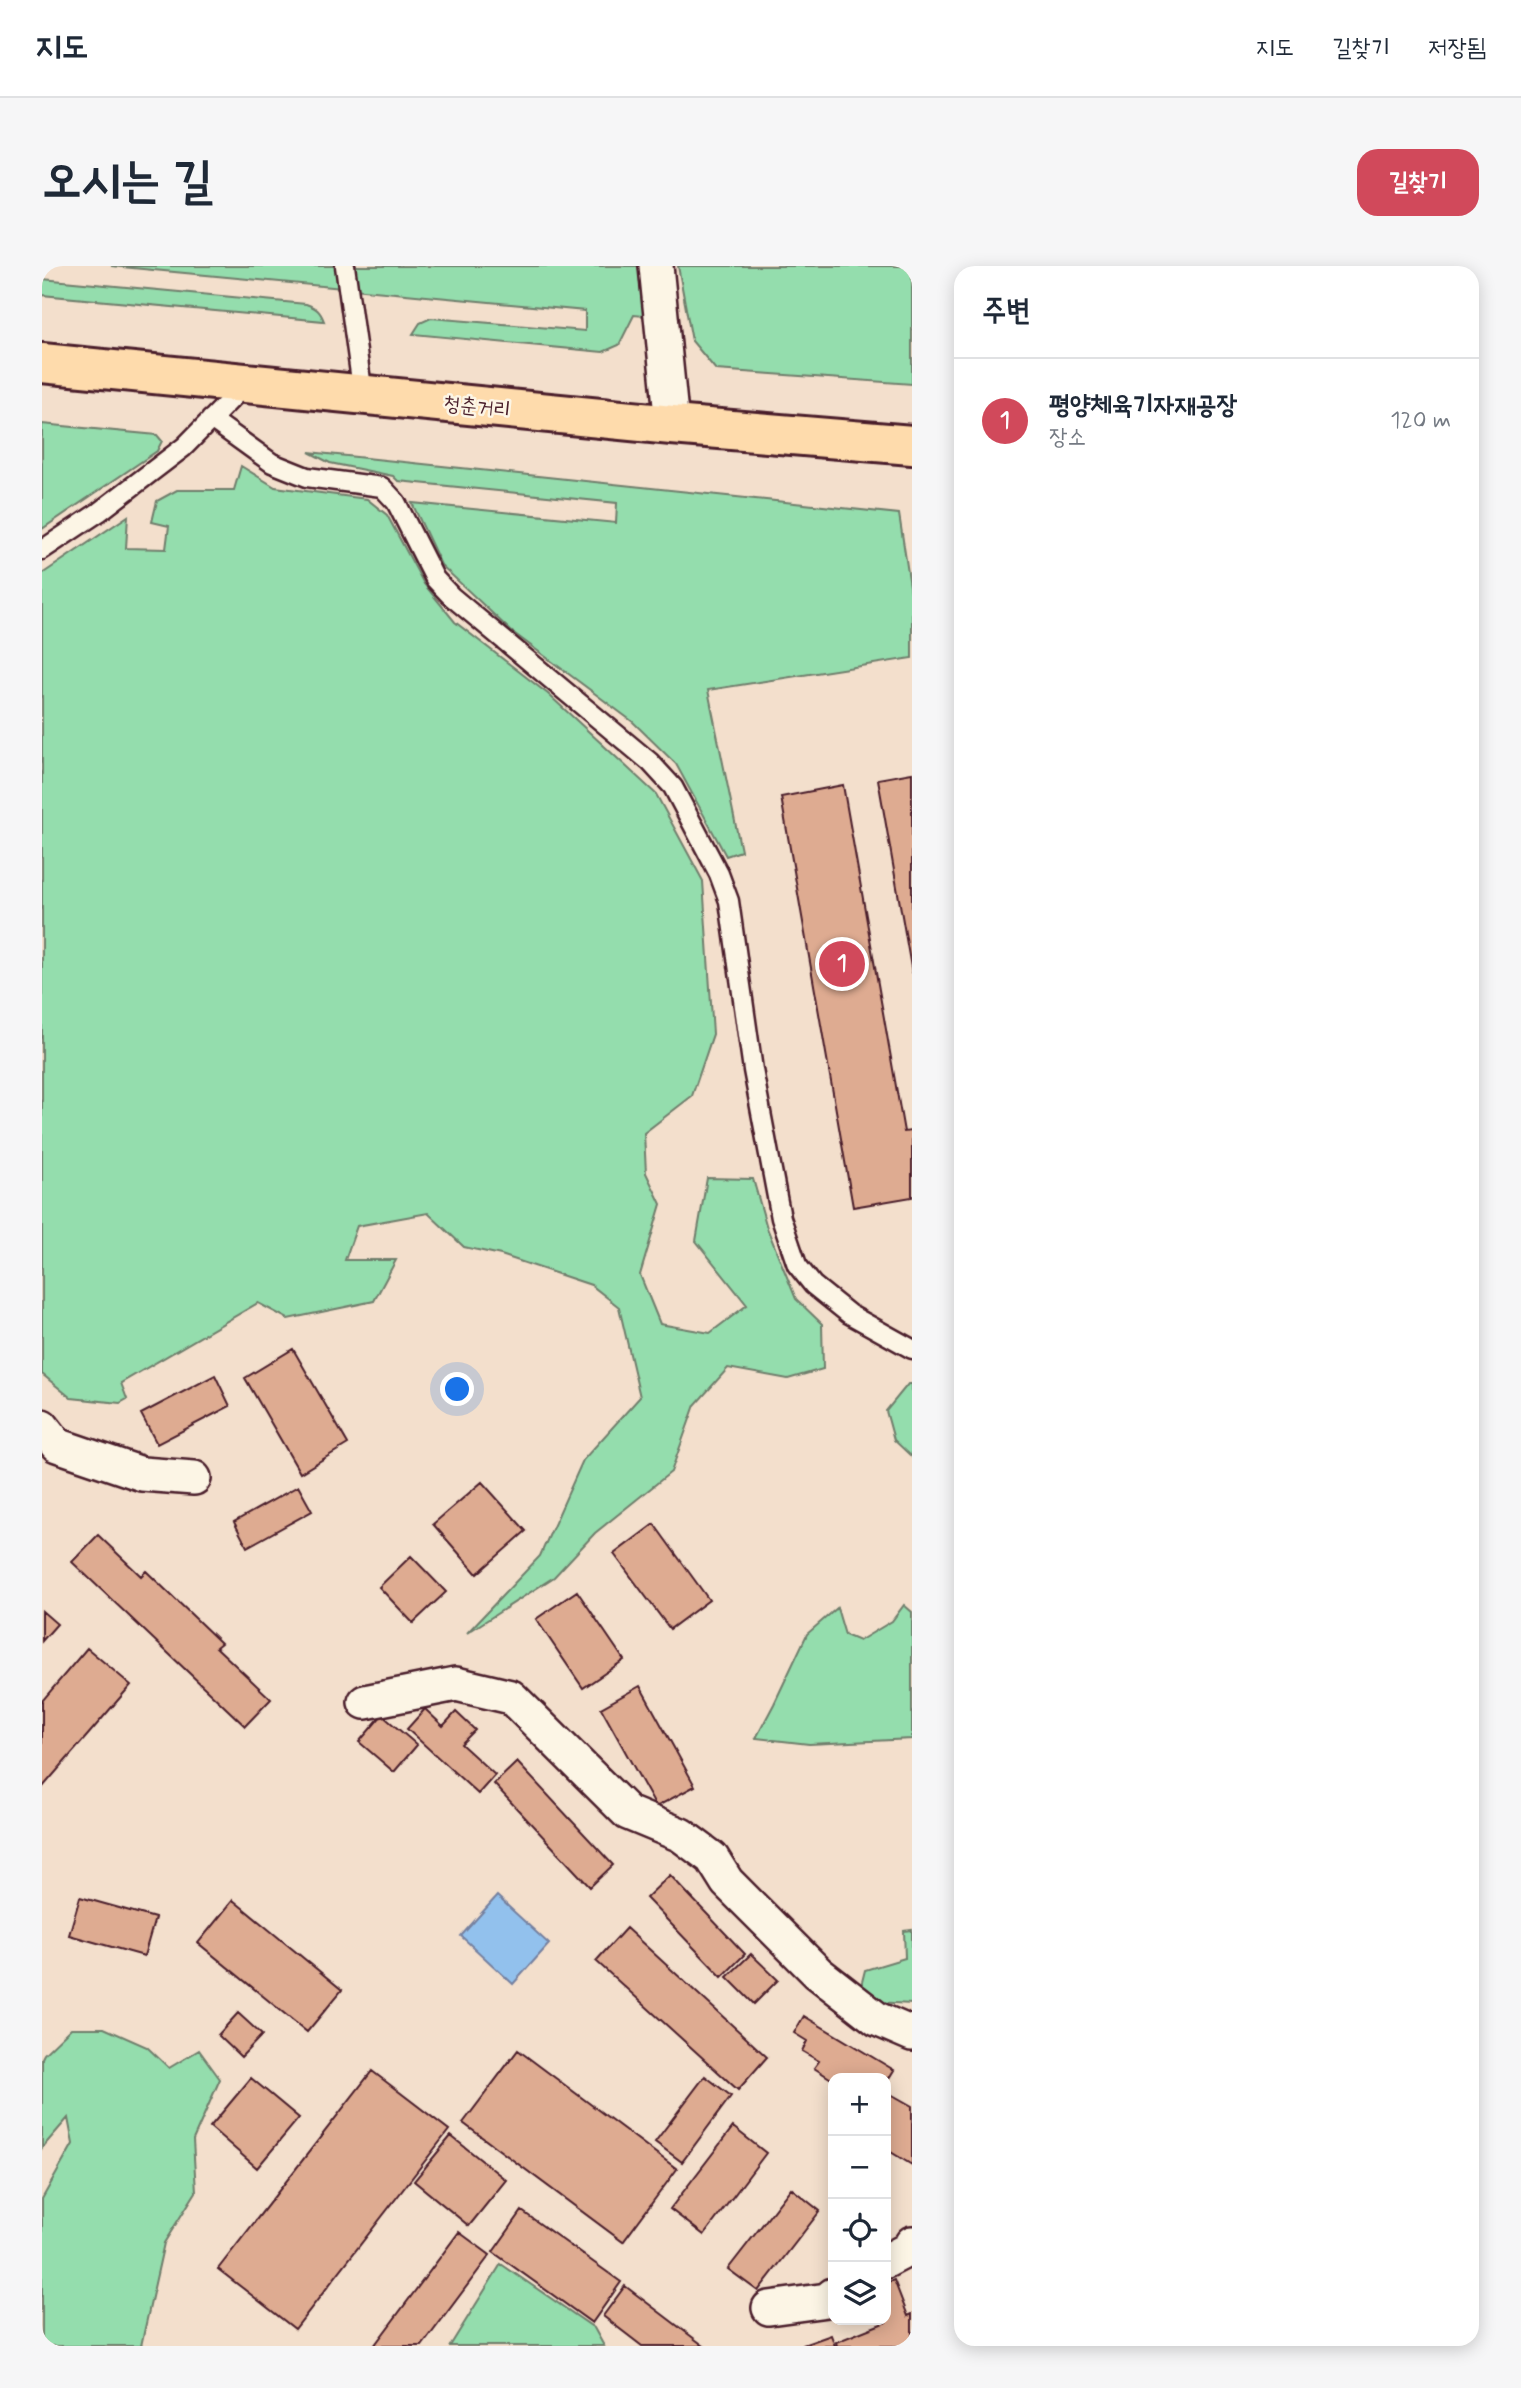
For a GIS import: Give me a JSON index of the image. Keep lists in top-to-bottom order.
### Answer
{
  "streets": {
    "main road": ["청춘거리"]
  },
  "page": {
    "header": "지도",
    "nav": ["지도", "길찾기", "저장됨"],
    "buttons": "길찾기",
    "title": "오시는 길",
    "heading": "주변",
    "list": [
      {
        "mark": "1",
        "name": "평양체육기자재공장",
        "note": "장소",
        "value": "120 m"
      }
    ],
    "pins": "1",
    "map_buttons": ["+", "−"]
  }
}
